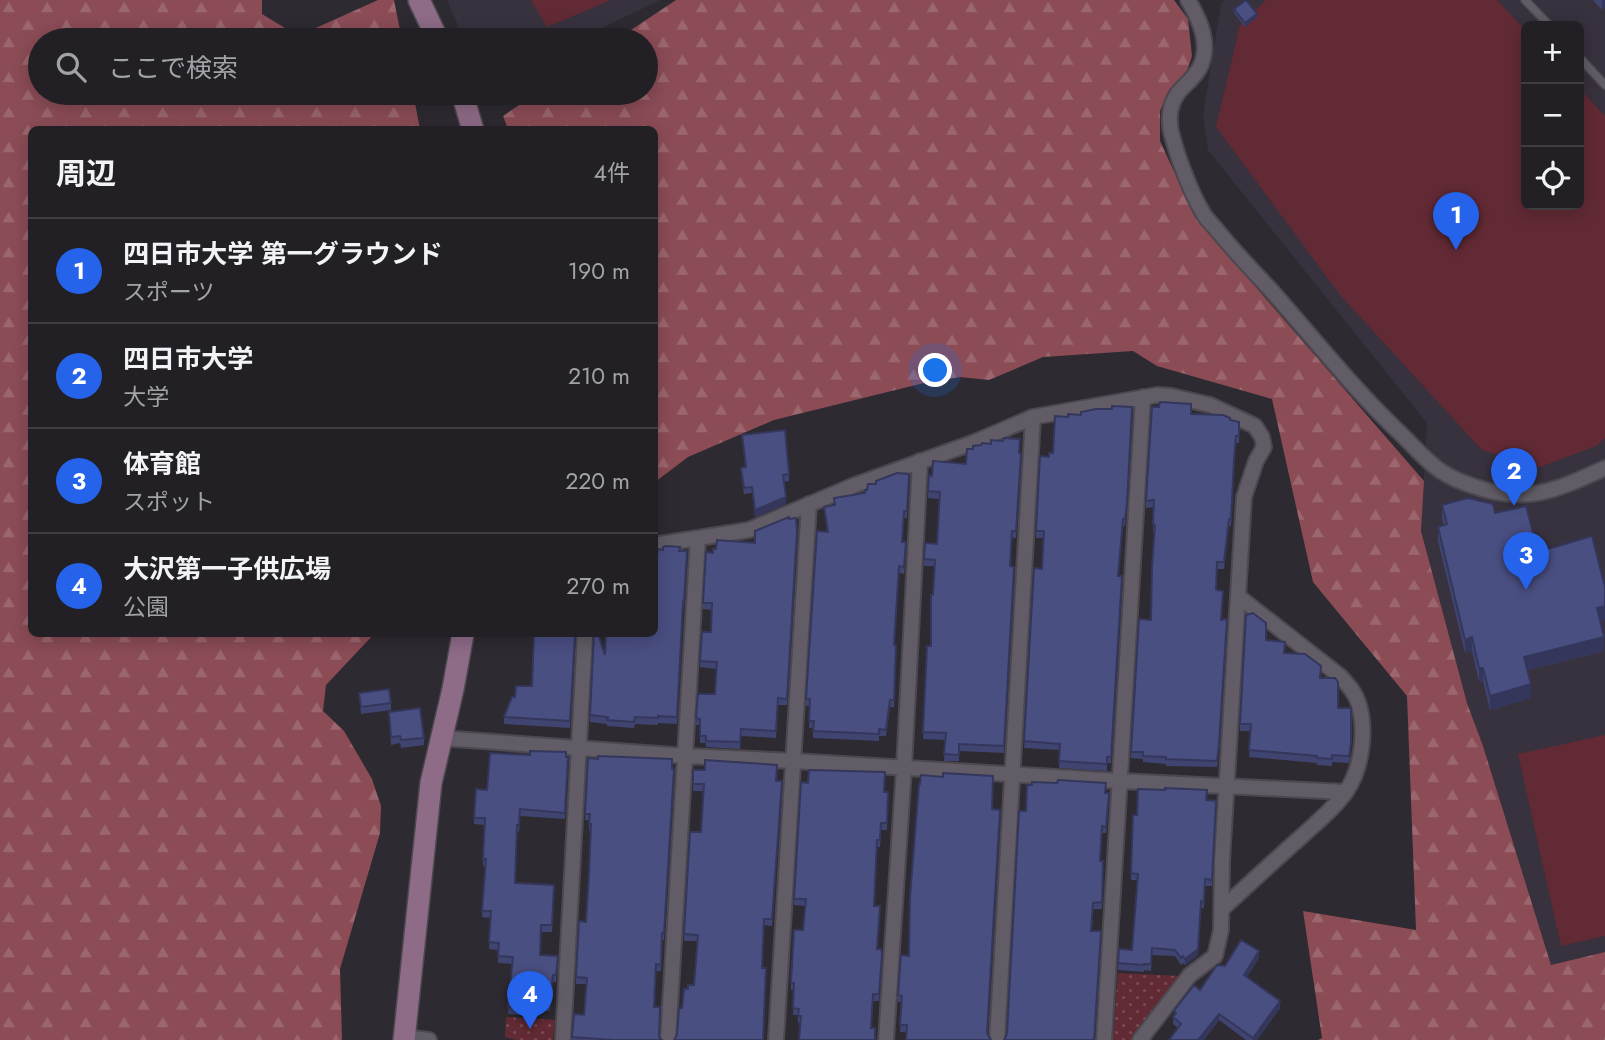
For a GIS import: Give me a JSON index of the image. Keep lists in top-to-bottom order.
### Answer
{
  "page": {
    "map_buttons": ["+", "−"],
    "search": "ここで検索",
    "heading": ["周辺", "4件"],
    "pins": [
      "1",
      "2",
      "3",
      "4"
    ],
    "list": [
      {
        "mark": "1",
        "name": "四日市大学 第一グラウンド",
        "note": "スポーツ",
        "value": "190 m"
      },
      {
        "mark": "2",
        "name": "四日市大学",
        "note": "大学",
        "value": "210 m"
      },
      {
        "mark": "3",
        "name": "体育館",
        "note": "スポット",
        "value": "220 m"
      },
      {
        "mark": "4",
        "name": "大沢第一子供広場",
        "note": "公園",
        "value": "270 m"
      }
    ]
  }
}
